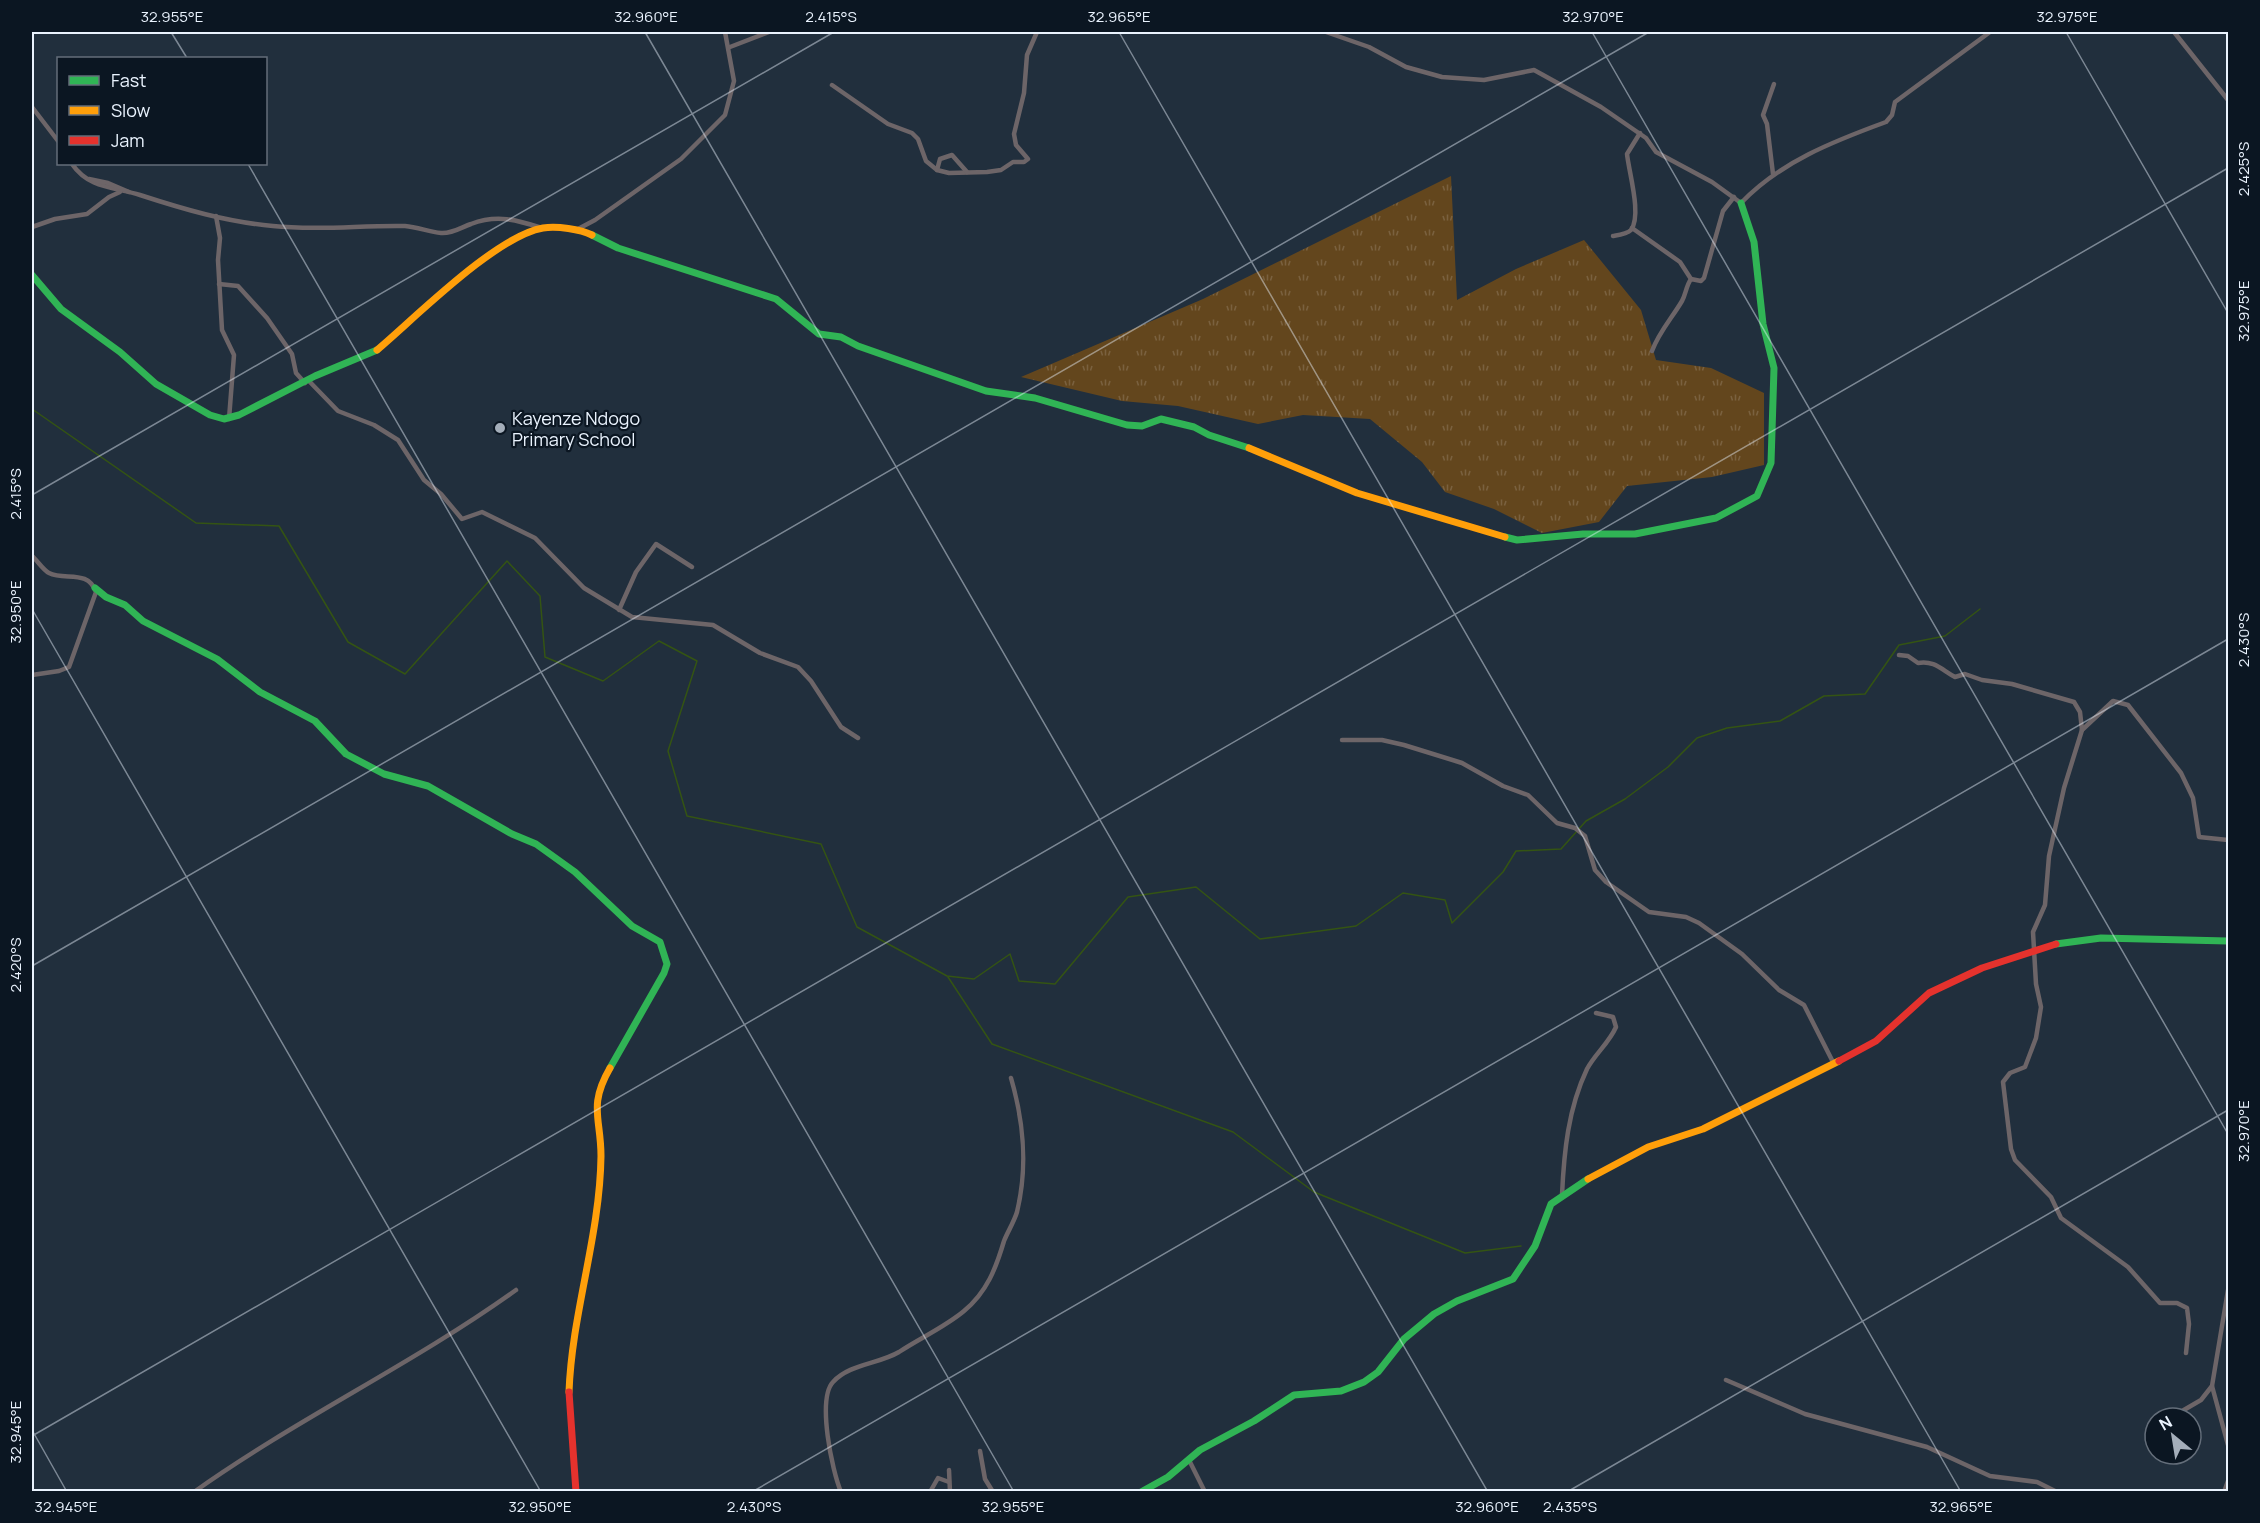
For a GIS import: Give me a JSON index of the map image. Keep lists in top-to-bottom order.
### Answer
{
  "places": ["Kayenze Ndogo Primary School"],
  "legend": ["Fast", "Slow", "Jam"],
  "north": "top left",
  "coordinates": [
    "32.955°E",
    "32.960°E",
    "2.415°S",
    "32.965°E",
    "32.970°E",
    "32.975°E",
    "2.425°S",
    "32.950°E",
    "2.430°S",
    "2.420°S",
    "32.945°E",
    "2.435°S"
  ]
}
